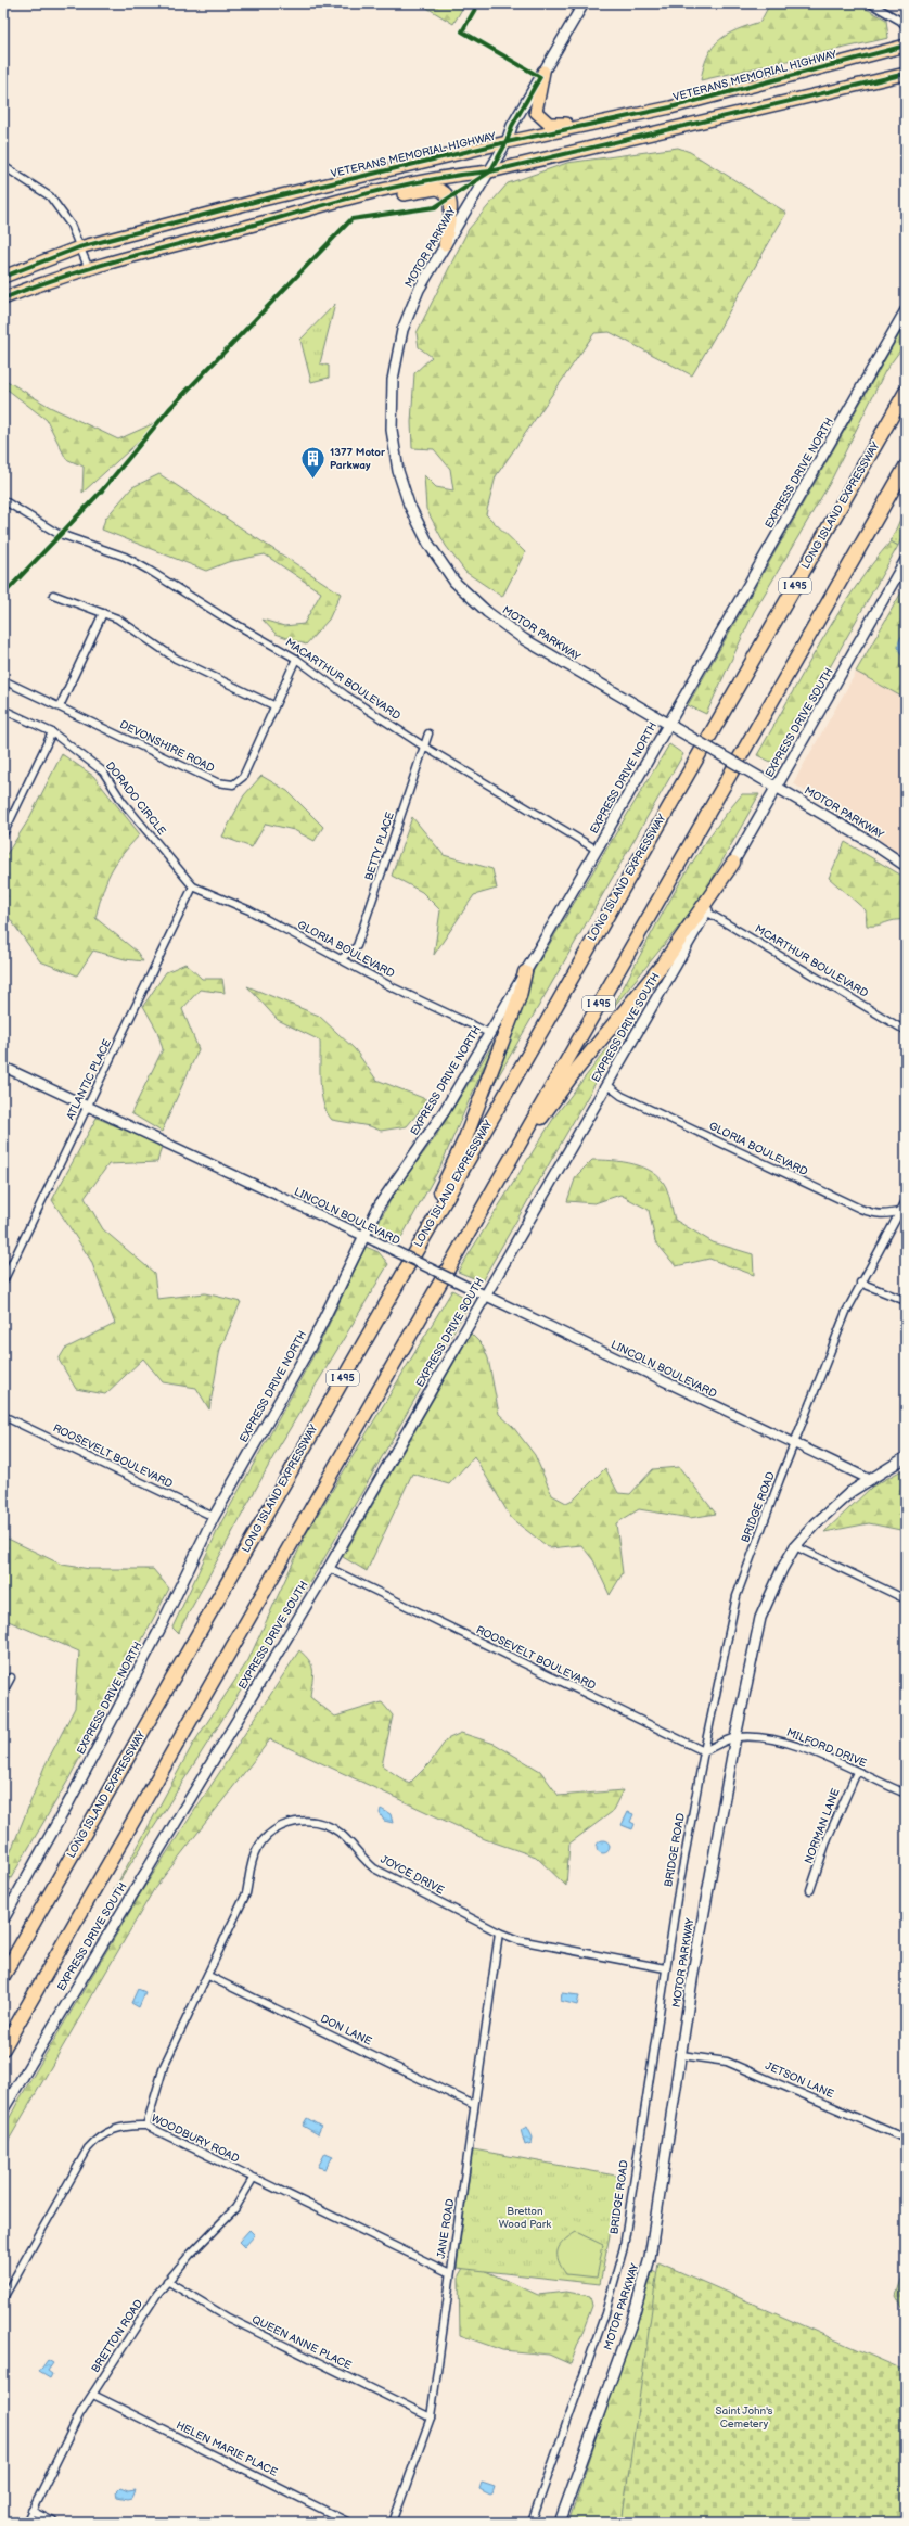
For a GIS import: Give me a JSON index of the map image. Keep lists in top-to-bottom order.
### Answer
{
  "streets": {
    "highway": ["VETERANS MEMORIAL HIGHWAY", "LONG ISLAND EXPRESSWAY", "I 495"],
    "main road": ["MOTOR PARKWAY", "EXPRESS DRIVE NORTH", "EXPRESS DRIVE SOUTH"],
    "street": [
      "MACARTHUR BOULEVARD",
      "DEVONSHIRE ROAD",
      "DORADO CIRCLE",
      "BETTY PLACE",
      "GLORIA BOULEVARD",
      "MCARTHUR BOULEVARD",
      "ATLANTIC PLACE",
      "LINCOLN BOULEVARD",
      "ROOSEVELT BOULEVARD",
      "BRIDGE ROAD",
      "MILFORD DRIVE",
      "NORMAN LANE",
      "JOYCE DRIVE",
      "DON LANE",
      "JETSON LANE",
      "WOODBURY ROAD",
      "JANE ROAD",
      "BRETTON ROAD",
      "QUEEN ANNE PLACE",
      "HELEN MARIE PLACE"
    ]
  },
  "crossings": [
    ["VETERANS MEMORIAL HIGHWAY", "MOTOR PARKWAY"],
    ["MOTOR PARKWAY", "EXPRESS DRIVE NORTH"],
    ["MOTOR PARKWAY", "EXPRESS DRIVE SOUTH"],
    ["MOTOR PARKWAY", "LINCOLN BOULEVARD"],
    ["MOTOR PARKWAY", "MILFORD DRIVE"],
    ["MOTOR PARKWAY", "JETSON LANE"],
    ["EXPRESS DRIVE NORTH", "MACARTHUR BOULEVARD"],
    ["EXPRESS DRIVE NORTH", "GLORIA BOULEVARD"],
    ["EXPRESS DRIVE NORTH", "LINCOLN BOULEVARD"],
    ["EXPRESS DRIVE NORTH", "ROOSEVELT BOULEVARD"],
    ["MACARTHUR BOULEVARD", "DEVONSHIRE ROAD"],
    ["MACARTHUR BOULEVARD", "BETTY PLACE"],
    ["EXPRESS DRIVE SOUTH", "GLORIA BOULEVARD"],
    ["EXPRESS DRIVE SOUTH", "MCARTHUR BOULEVARD"],
    ["EXPRESS DRIVE SOUTH", "LINCOLN BOULEVARD"],
    ["EXPRESS DRIVE SOUTH", "ROOSEVELT BOULEVARD"],
    ["DORADO CIRCLE", "GLORIA BOULEVARD"],
    ["DORADO CIRCLE", "ATLANTIC PLACE"],
    ["BETTY PLACE", "GLORIA BOULEVARD"],
    ["GLORIA BOULEVARD", "ATLANTIC PLACE"],
    ["GLORIA BOULEVARD", "BRIDGE ROAD"],
    ["ATLANTIC PLACE", "LINCOLN BOULEVARD"],
    ["LINCOLN BOULEVARD", "BRIDGE ROAD"],
    ["ROOSEVELT BOULEVARD", "BRIDGE ROAD"],
    ["BRIDGE ROAD", "JOYCE DRIVE"],
    ["MILFORD DRIVE", "NORMAN LANE"],
    ["JOYCE DRIVE", "DON LANE"],
    ["JOYCE DRIVE", "WOODBURY ROAD"],
    ["JOYCE DRIVE", "JANE ROAD"],
    ["DON LANE", "JANE ROAD"],
    ["WOODBURY ROAD", "JANE ROAD"],
    ["WOODBURY ROAD", "BRETTON ROAD"],
    ["JANE ROAD", "QUEEN ANNE PLACE"],
    ["BRETTON ROAD", "QUEEN ANNE PLACE"],
    ["BRETTON ROAD", "HELEN MARIE PLACE"]
  ],
  "parks": ["Bretton Wood Park", "Saint John's Cemetery"],
  "places": {
    "building": ["1377 Motor Parkway"]
  }
}
